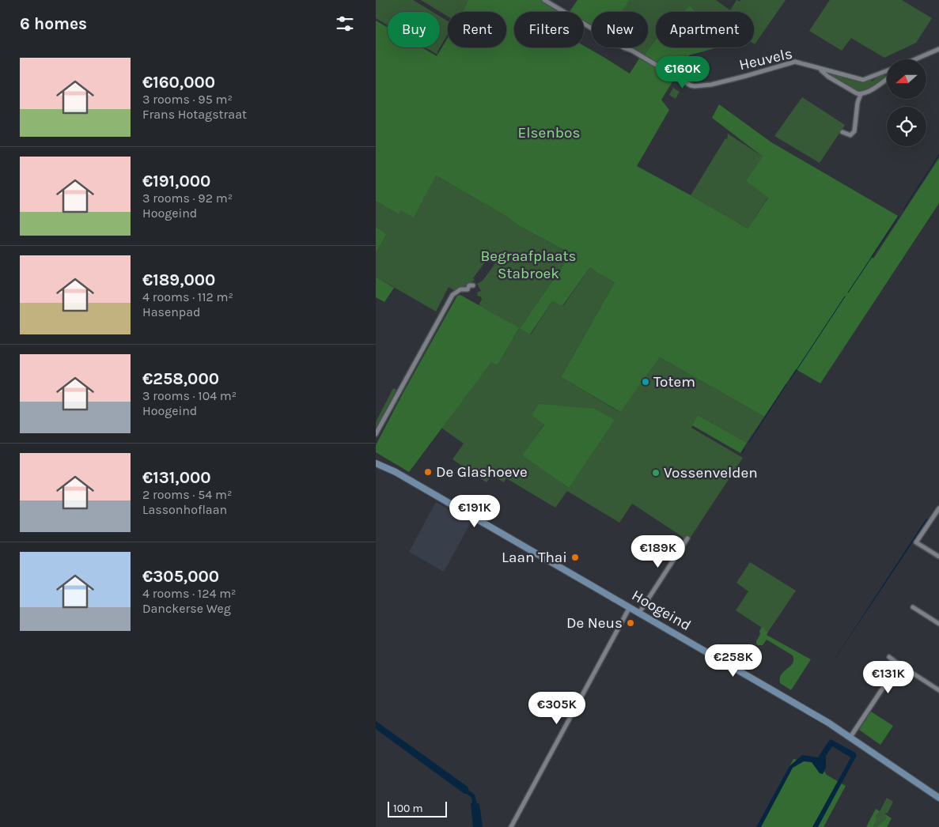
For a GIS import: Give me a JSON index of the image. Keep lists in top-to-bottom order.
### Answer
{
  "streets": {
    "main road": ["Hoogeind"],
    "street": ["Heuvels"]
  },
  "parks": ["Elsenbos", "Begraafplaats Stabroek"],
  "places": [
    "Totem",
    "De Glashoeve",
    "Vossenvelden",
    "Laan Thai",
    "De Neus"
  ],
  "scale_bar": "100 m",
  "north": "left",
  "page": {
    "heading": "6 homes",
    "chip": [
      "Buy",
      "Rent",
      "Filters",
      "New",
      "Apartment"
    ],
    "list": [
      {
        "name": "€160,000",
        "note": "3 rooms · 95 m² · Frans Hotagstraat"
      },
      {
        "name": "€191,000",
        "note": "3 rooms · 92 m² · Hoogeind"
      },
      {
        "name": "€189,000",
        "note": "4 rooms · 112 m² · Hasenpad"
      },
      {
        "name": "€258,000",
        "note": "3 rooms · 104 m² · Hoogeind"
      },
      {
        "name": "€131,000",
        "note": "2 rooms · 54 m² · Lassonhoflaan"
      },
      {
        "name": "€305,000",
        "note": "4 rooms · 124 m² · Danckerse Weg"
      }
    ],
    "price": [
      "€160K",
      "€191K",
      "€189K",
      "€258K",
      "€131K",
      "€305K"
    ],
    "scale": "100 m"
  }
}
